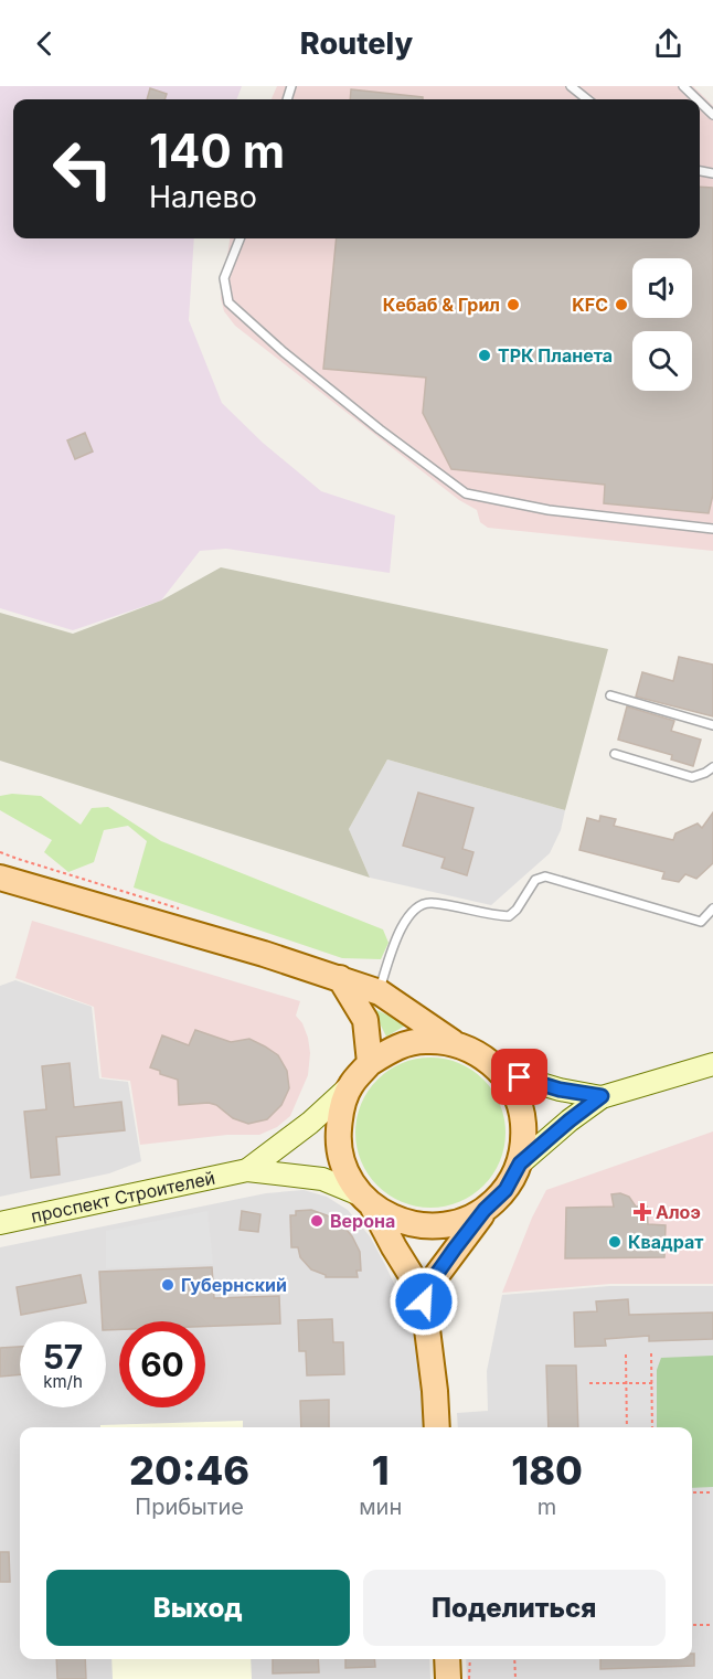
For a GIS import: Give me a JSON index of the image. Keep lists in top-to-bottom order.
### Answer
{
  "streets": {
    "main road": ["проспект Строителей"]
  },
  "places": {
    "other": [
      "Кeбаб & Грил",
      "KFC",
      "ТРК Планета",
      "Верона",
      "Квадрат",
      "Губернский"
    ],
    "health": ["Алоэ"]
  },
  "page": {
    "header": "Routely",
    "turn": ["140 m", "Налево"],
    "speed": "57 km/h",
    "limit": "60",
    "eta": [
      "20:46",
      "Прибытие",
      "1",
      "мин",
      "180",
      "m"
    ],
    "buttons": ["Выход", "Поделиться"]
  }
}
